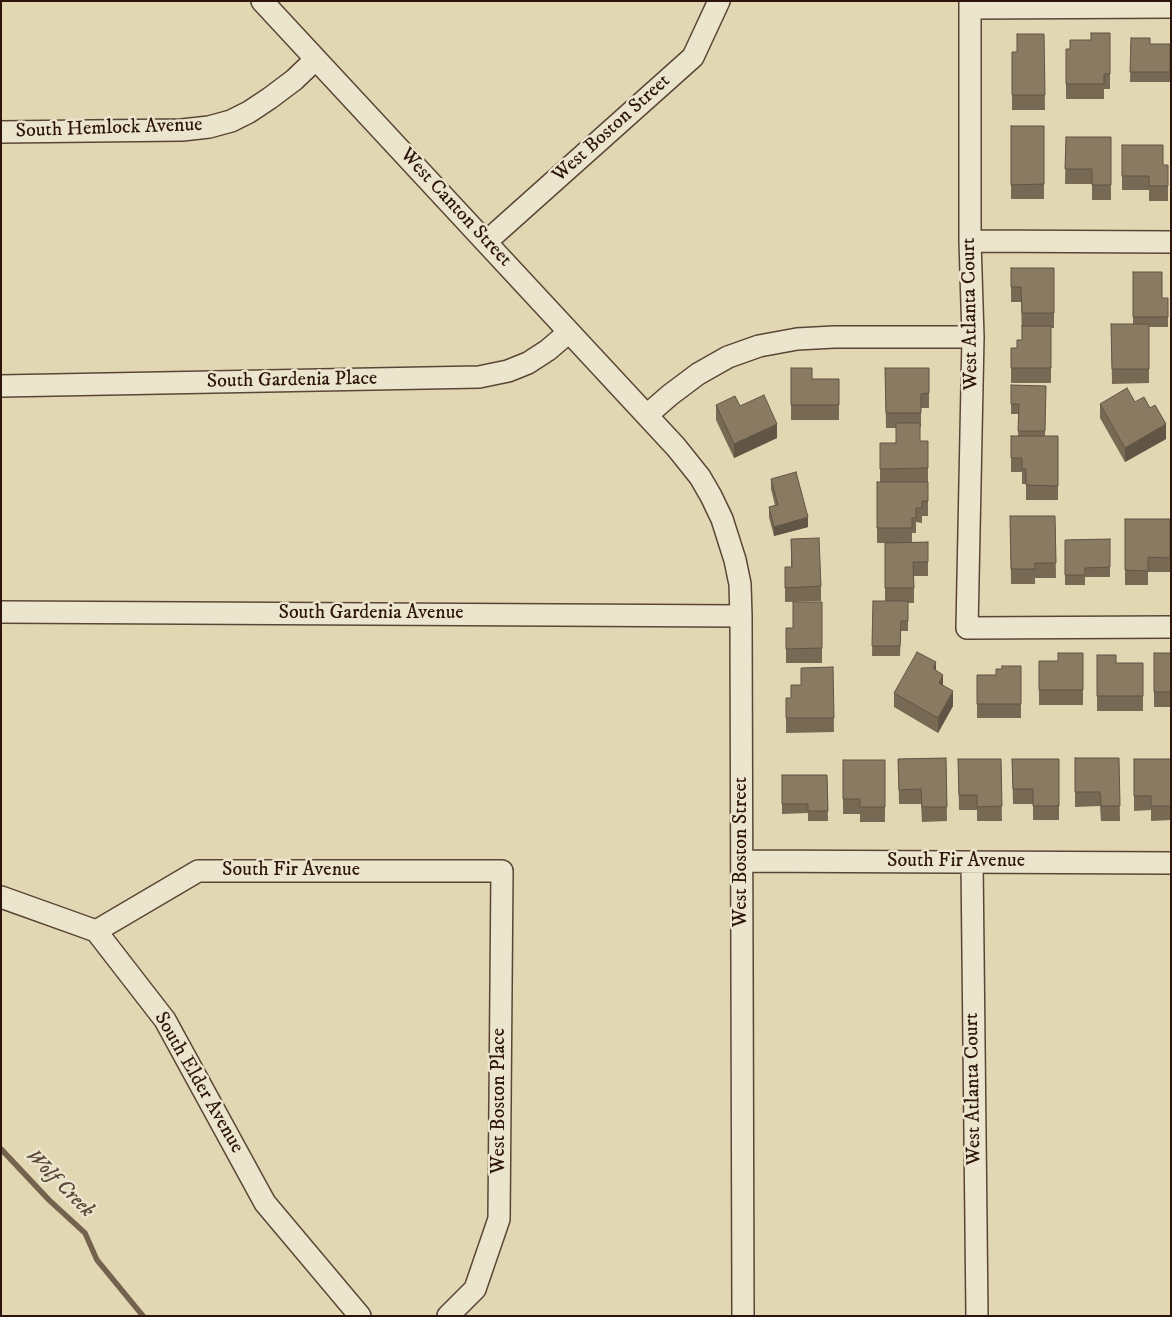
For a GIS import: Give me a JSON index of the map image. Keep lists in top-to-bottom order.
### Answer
{
  "streets": {
    "street": [
      "South Hemlock Avenue",
      "West Boston Street",
      "West Canton Street",
      "West Atlanta Court",
      "South Gardenia Place",
      "South Gardenia Avenue",
      "South Fir Avenue",
      "South Elder Avenue",
      "West Boston Place"
    ]
  },
  "crossings": [
    ["South Hemlock Avenue", "West Canton Street"],
    ["West Boston Street", "West Canton Street"],
    ["West Boston Street", "South Gardenia Avenue"],
    ["West Boston Street", "South Fir Avenue"],
    ["West Canton Street", "South Gardenia Place"],
    ["West Atlanta Court", "South Fir Avenue"],
    ["South Fir Avenue", "South Elder Avenue"],
    ["South Fir Avenue", "West Boston Place"]
  ],
  "water": ["Wolf Creek"]
}
